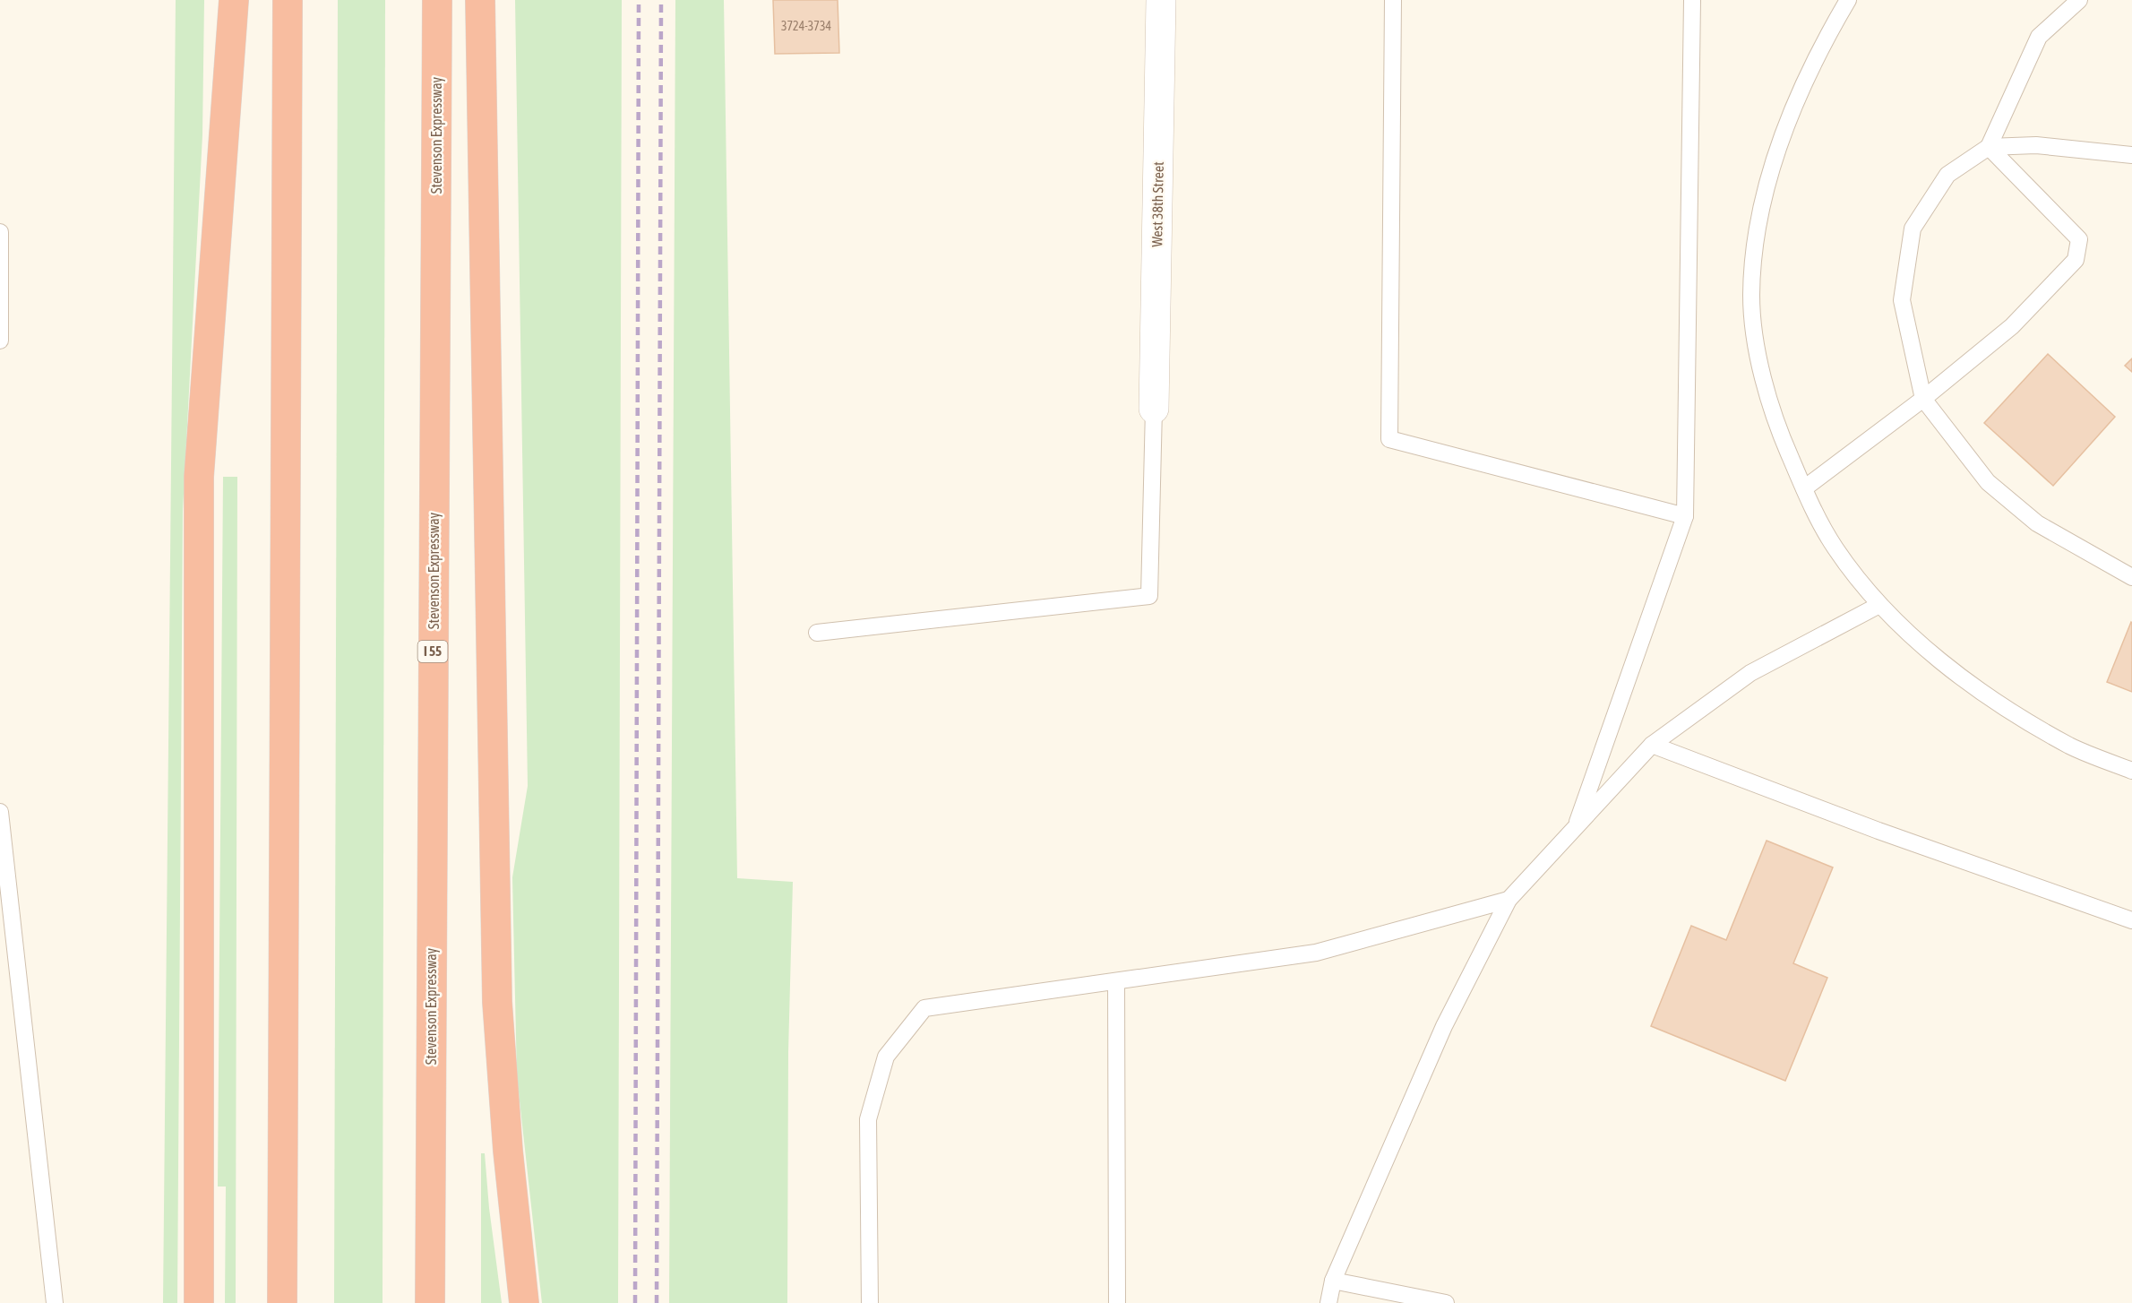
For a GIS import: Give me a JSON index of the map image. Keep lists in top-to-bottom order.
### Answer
{
  "streets": {
    "highway": ["Stevenson Expressway", "I 55"],
    "street": ["West 38th Street"]
  },
  "house_numbers": ["3724-3734"]
}
